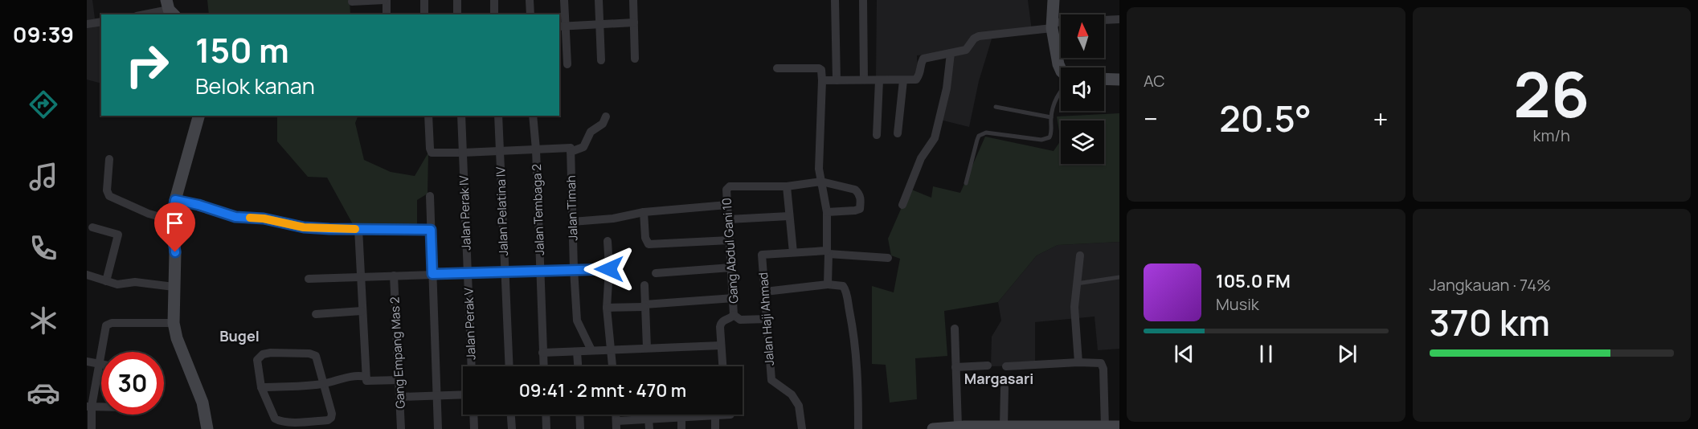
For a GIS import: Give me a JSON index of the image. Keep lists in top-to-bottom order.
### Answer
{
  "streets": {
    "street": [
      "Jalan Timah",
      "Jalan Tembaga 2",
      "Jalan Pelatina IV",
      "Jalan Perak IV",
      "Gang Abdul Gani 10",
      "Jalan Haji Ahmad",
      "Jalan Perak V",
      "Gang Empang Mas 2"
    ]
  },
  "crossings": [
    ["Jalan Perak IV", "Jalan Perak V"]
  ],
  "districts": ["Bugel", "Margasari"],
  "north": "top",
  "page": {
    "tabs": "09:39",
    "tile": [
      "AC",
      ["26", "km/h"],
      ["Jangkauan · 74%", "370 km"]
    ],
    "turn": ["150 m", "Belok kanan"],
    "heat": ["−", "20.5°", "+"],
    "song": ["105.0 FM", "Musik"],
    "limit": "30",
    "trip": "09:41 · 2 mnt · 470 m"
  }
}
